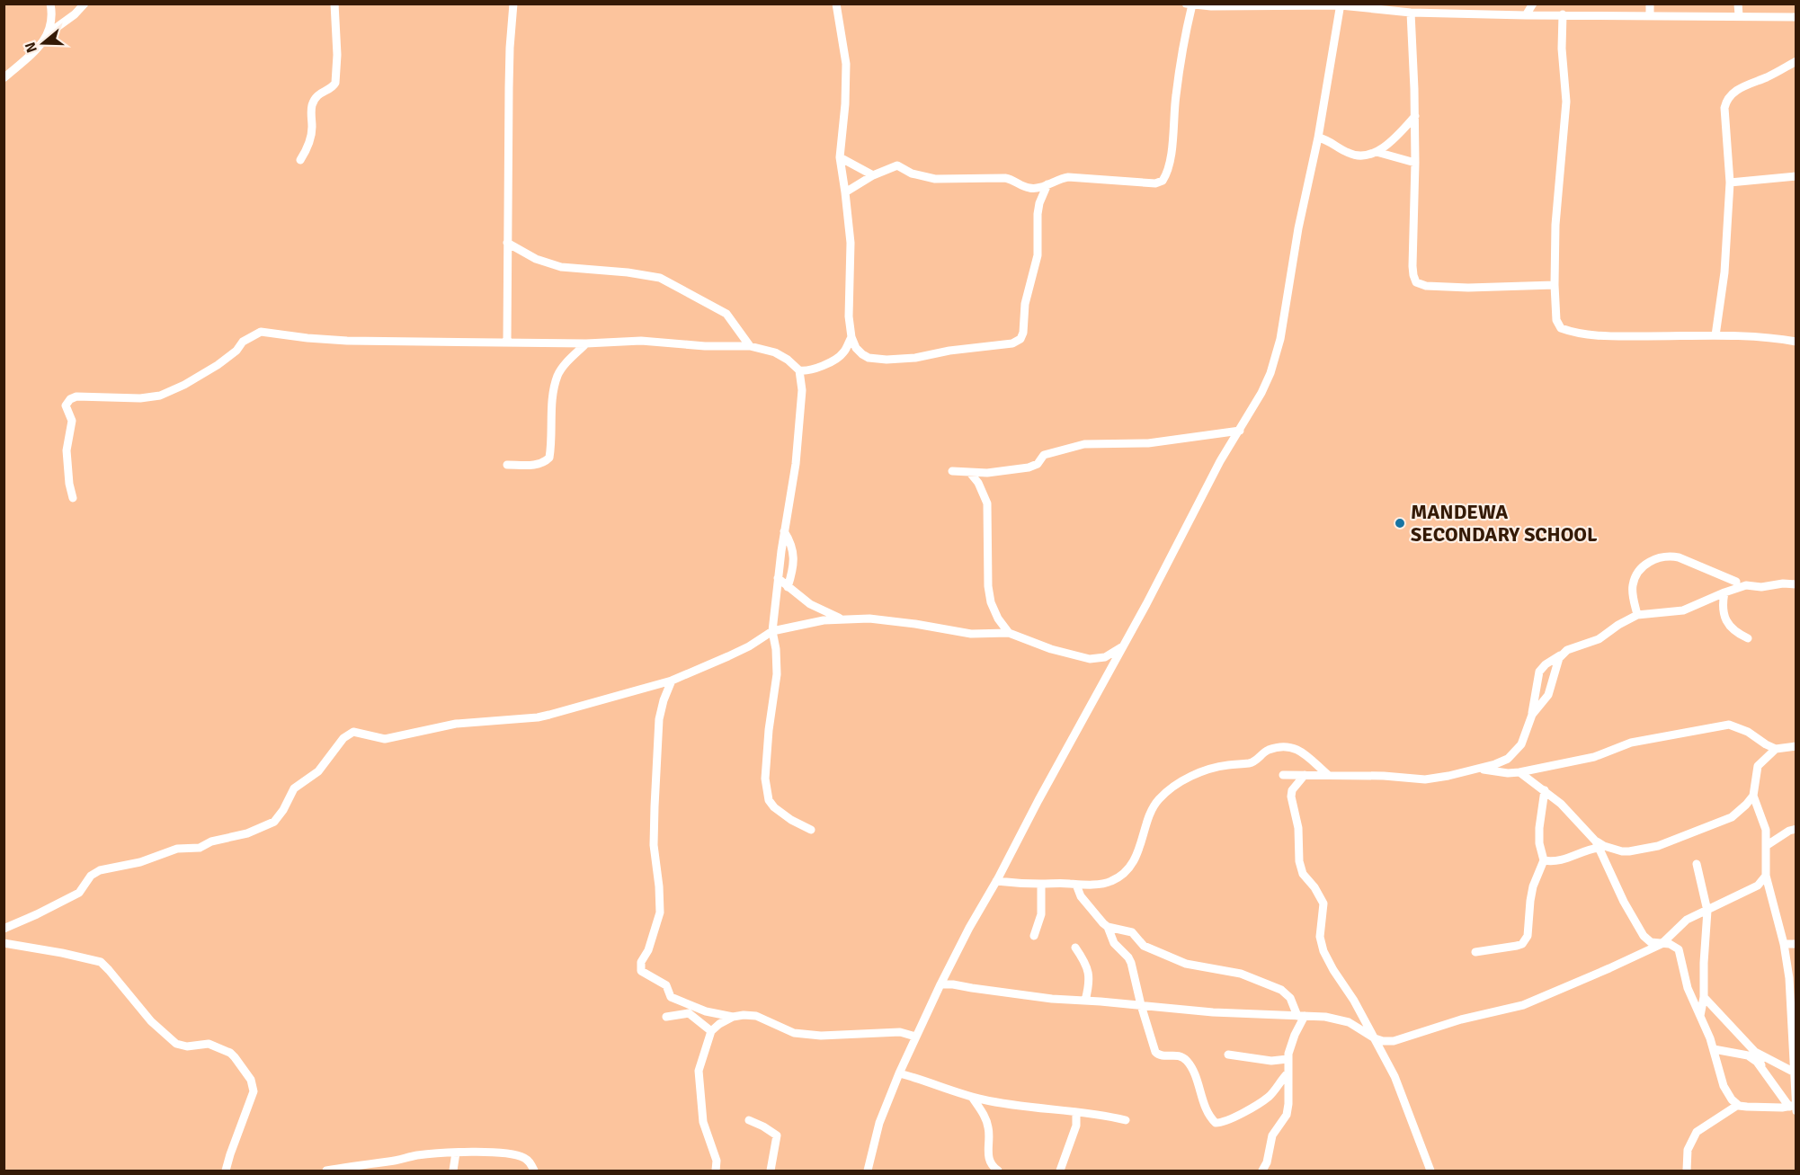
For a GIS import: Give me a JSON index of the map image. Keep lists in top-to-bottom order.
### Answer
{
  "places": ["MANDEWA SECONDARY SCHOOL"],
  "north": "left"
}
